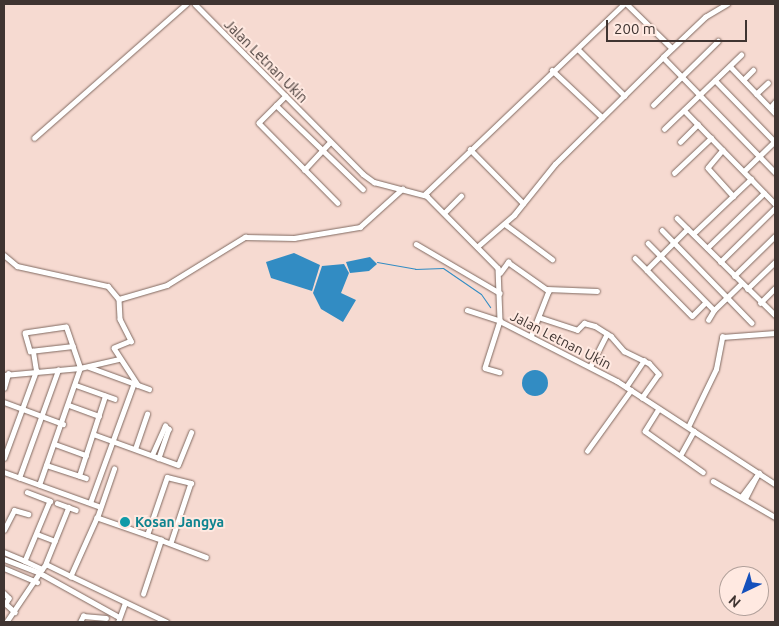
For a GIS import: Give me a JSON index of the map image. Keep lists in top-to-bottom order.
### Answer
{
  "streets": {
    "street": ["Jalan Letnan Ukin"]
  },
  "places": ["Kosan Jangya"],
  "scale_bar": "200 m",
  "north": "bottom left"
}
